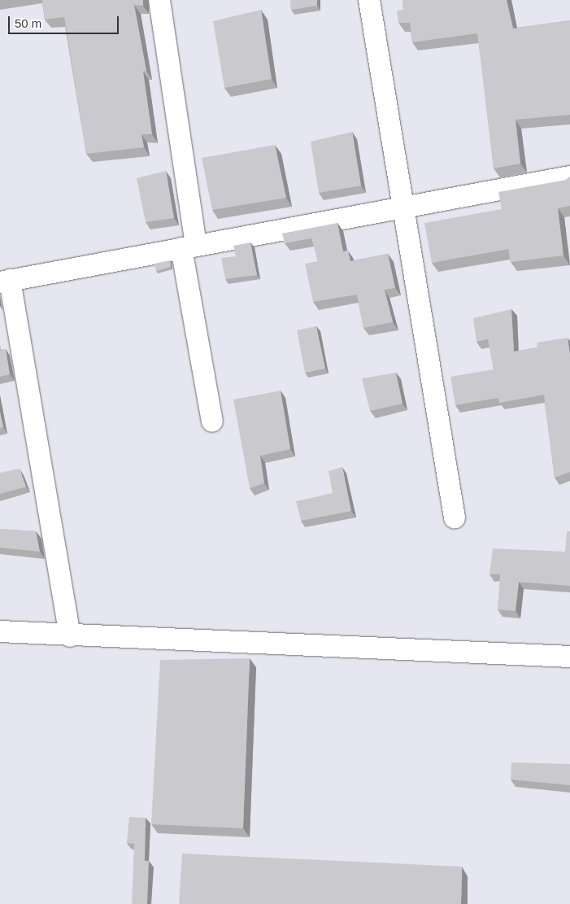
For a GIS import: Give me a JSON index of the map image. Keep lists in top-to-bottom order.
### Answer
{
  "scale_bar": "50 m"
}
